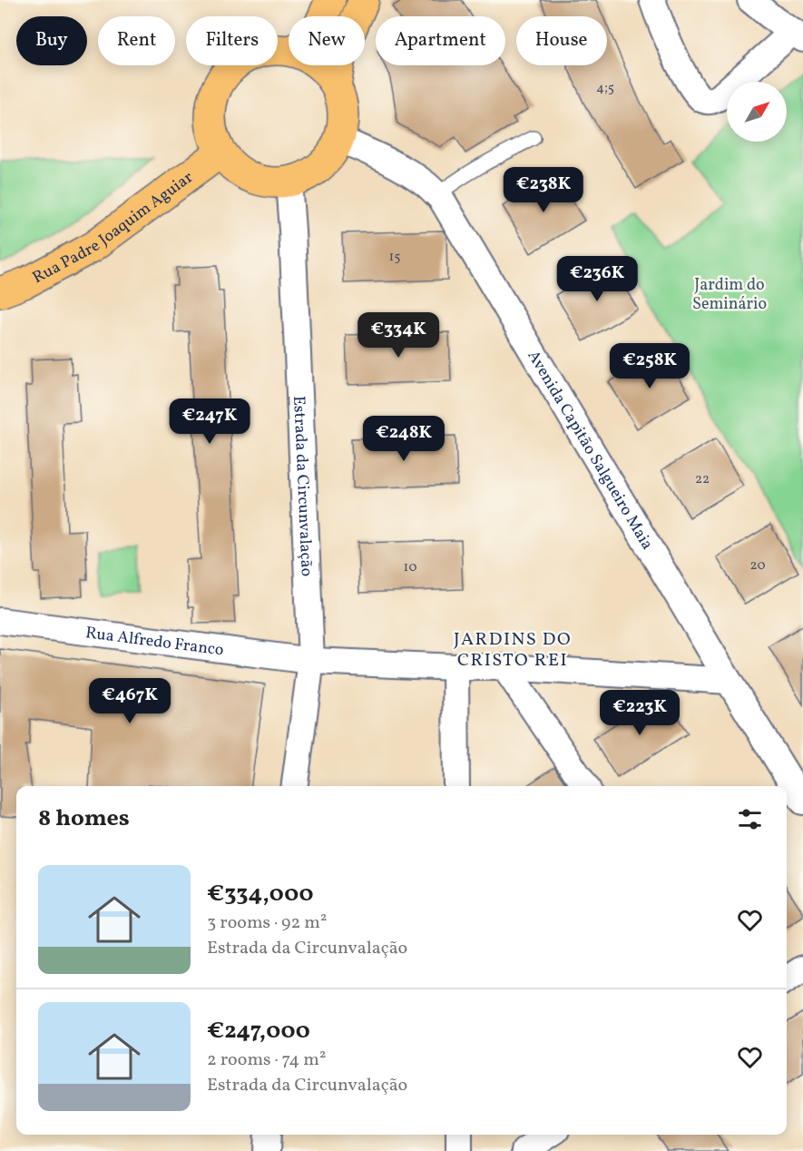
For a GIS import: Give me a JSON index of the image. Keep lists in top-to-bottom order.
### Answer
{
  "streets": {
    "main road": ["Rua Padre Joaquim Aguiar"],
    "street": ["Avenida Capitão Salgueiro Maia", "Estrada da Circunvalação", "Rua Alfredo Franco"]
  },
  "crossings": [
    ["Avenida Capitão Salgueiro Maia", "Rua Alfredo Franco"],
    ["Estrada da Circunvalação", "Rua Alfredo Franco"]
  ],
  "districts": ["JARDINS DO CRISTO REI"],
  "parks": ["Jardim do Seminário"],
  "house_numbers": [
    "4;5",
    "15",
    "22",
    "20",
    "10"
  ],
  "north": "top right",
  "page": {
    "chip": [
      "Buy",
      "Rent",
      "Filters",
      "New",
      "Apartment",
      "House"
    ],
    "price": [
      "€238K",
      "€236K",
      "€334K",
      "€258K",
      "€247K",
      "€248K",
      "€467K",
      "€223K"
    ],
    "heading": "8 homes",
    "list": [
      {
        "name": "€334,000",
        "note": "3 rooms · 92 m² · Estrada da Circunvalação"
      },
      {
        "name": "€247,000",
        "note": "2 rooms · 74 m² · Estrada da Circunvalação"
      }
    ]
  }
}
